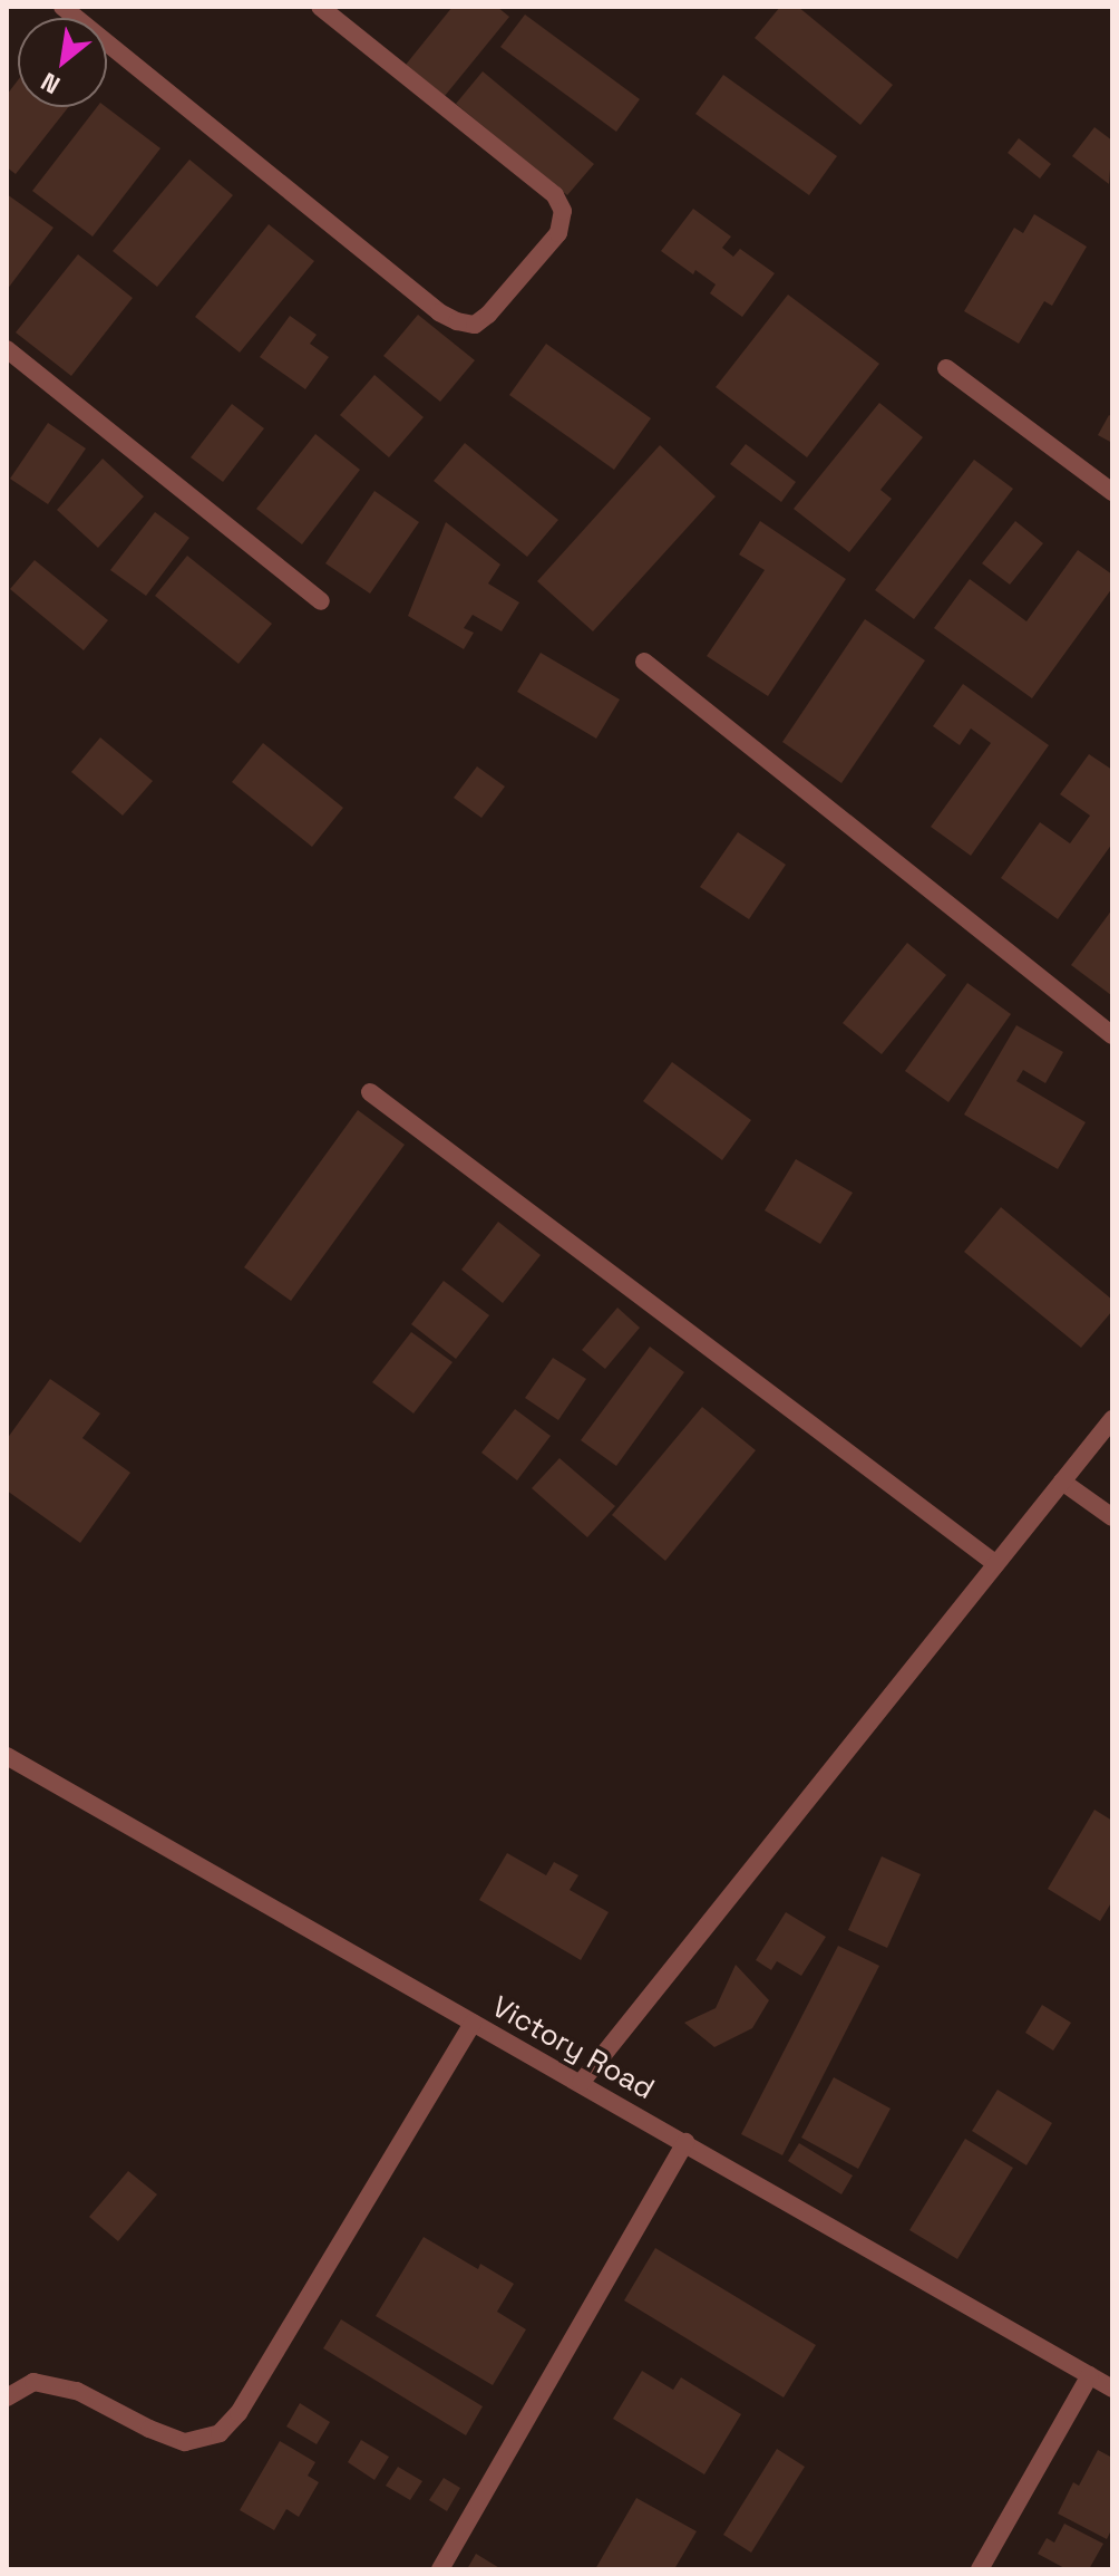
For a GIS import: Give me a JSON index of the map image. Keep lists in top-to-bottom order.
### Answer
{
  "streets": {
    "street": ["Victory Road"]
  },
  "north": "bottom left"
}
